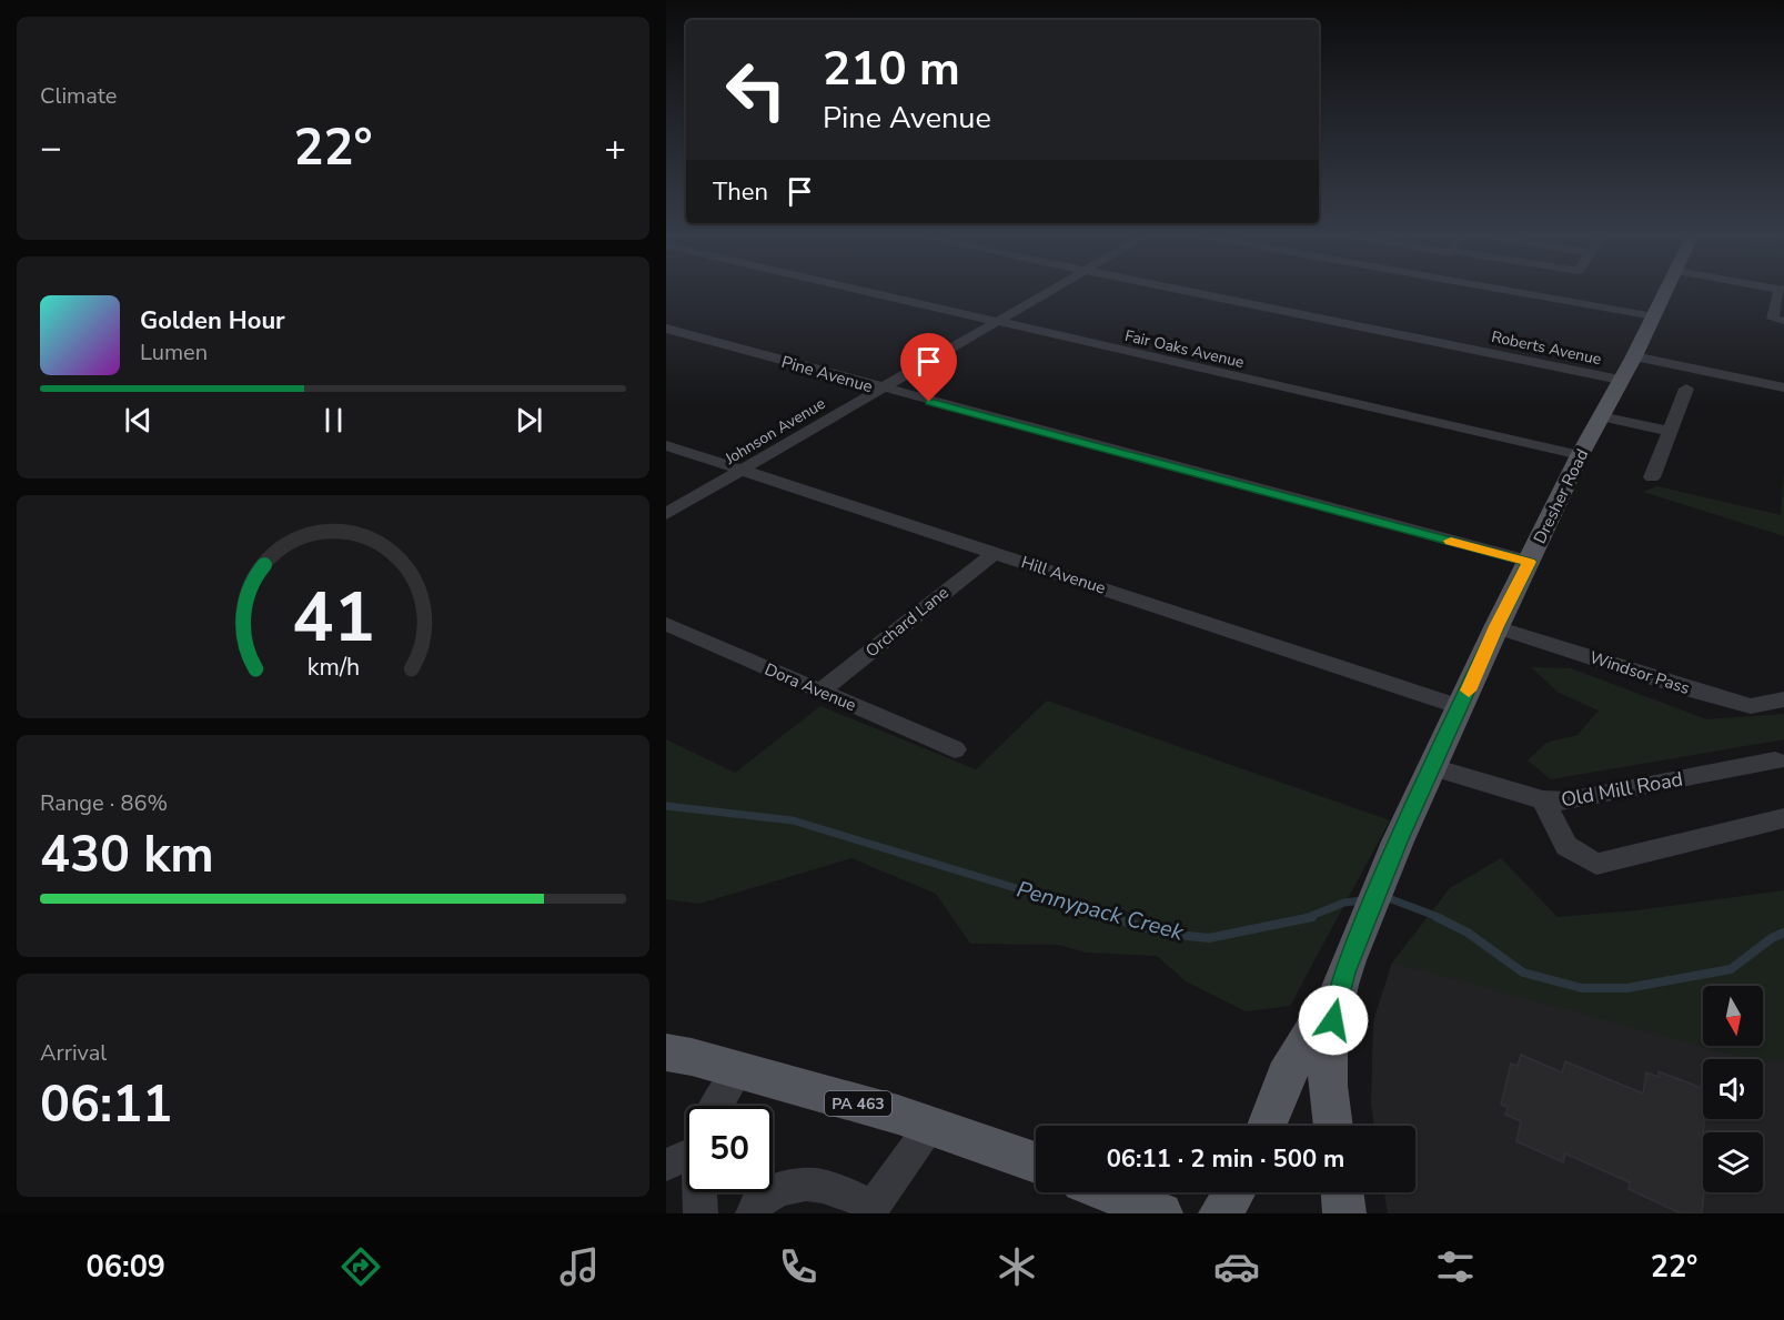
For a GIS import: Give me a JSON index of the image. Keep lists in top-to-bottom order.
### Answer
{
  "streets": {
    "main road": ["Dresher Road", "PA 463"],
    "street": [
      "Roberts Avenue",
      "Fair Oaks Avenue",
      "Pine Avenue",
      "Johnson Avenue",
      "Hill Avenue",
      "Orchard Lane",
      "Windsor Pass",
      "Dora Avenue",
      "Old Mill Road"
    ]
  },
  "crossings": [
    ["Roberts Avenue", "Dresher Road"],
    ["Fair Oaks Avenue", "Johnson Avenue"],
    ["Fair Oaks Avenue", "Dresher Road"],
    ["Pine Avenue", "Johnson Avenue"],
    ["Pine Avenue", "Dresher Road"],
    ["Johnson Avenue", "Hill Avenue"],
    ["Dresher Road", "Hill Avenue"],
    ["Dresher Road", "Windsor Pass"],
    ["Dresher Road", "Old Mill Road"],
    ["Hill Avenue", "Orchard Lane"],
    ["Orchard Lane", "Dora Avenue"]
  ],
  "water": ["Pennypack Creek"],
  "north": "bottom",
  "page": {
    "tile": [
      "Climate",
      ["Range · 86%", "430 km"],
      ["Arrival", "06:11"]
    ],
    "turn": ["210 m", "Pine Avenue"],
    "heat": ["−", "22°", "+"],
    "then": "Then",
    "song": ["Golden Hour", "Lumen"],
    "limit": "50",
    "trip": "06:11 · 2 min · 500 m",
    "tabs": ["06:09", "22°"],
    "gauge": ["41", "km/h"]
  }
}
